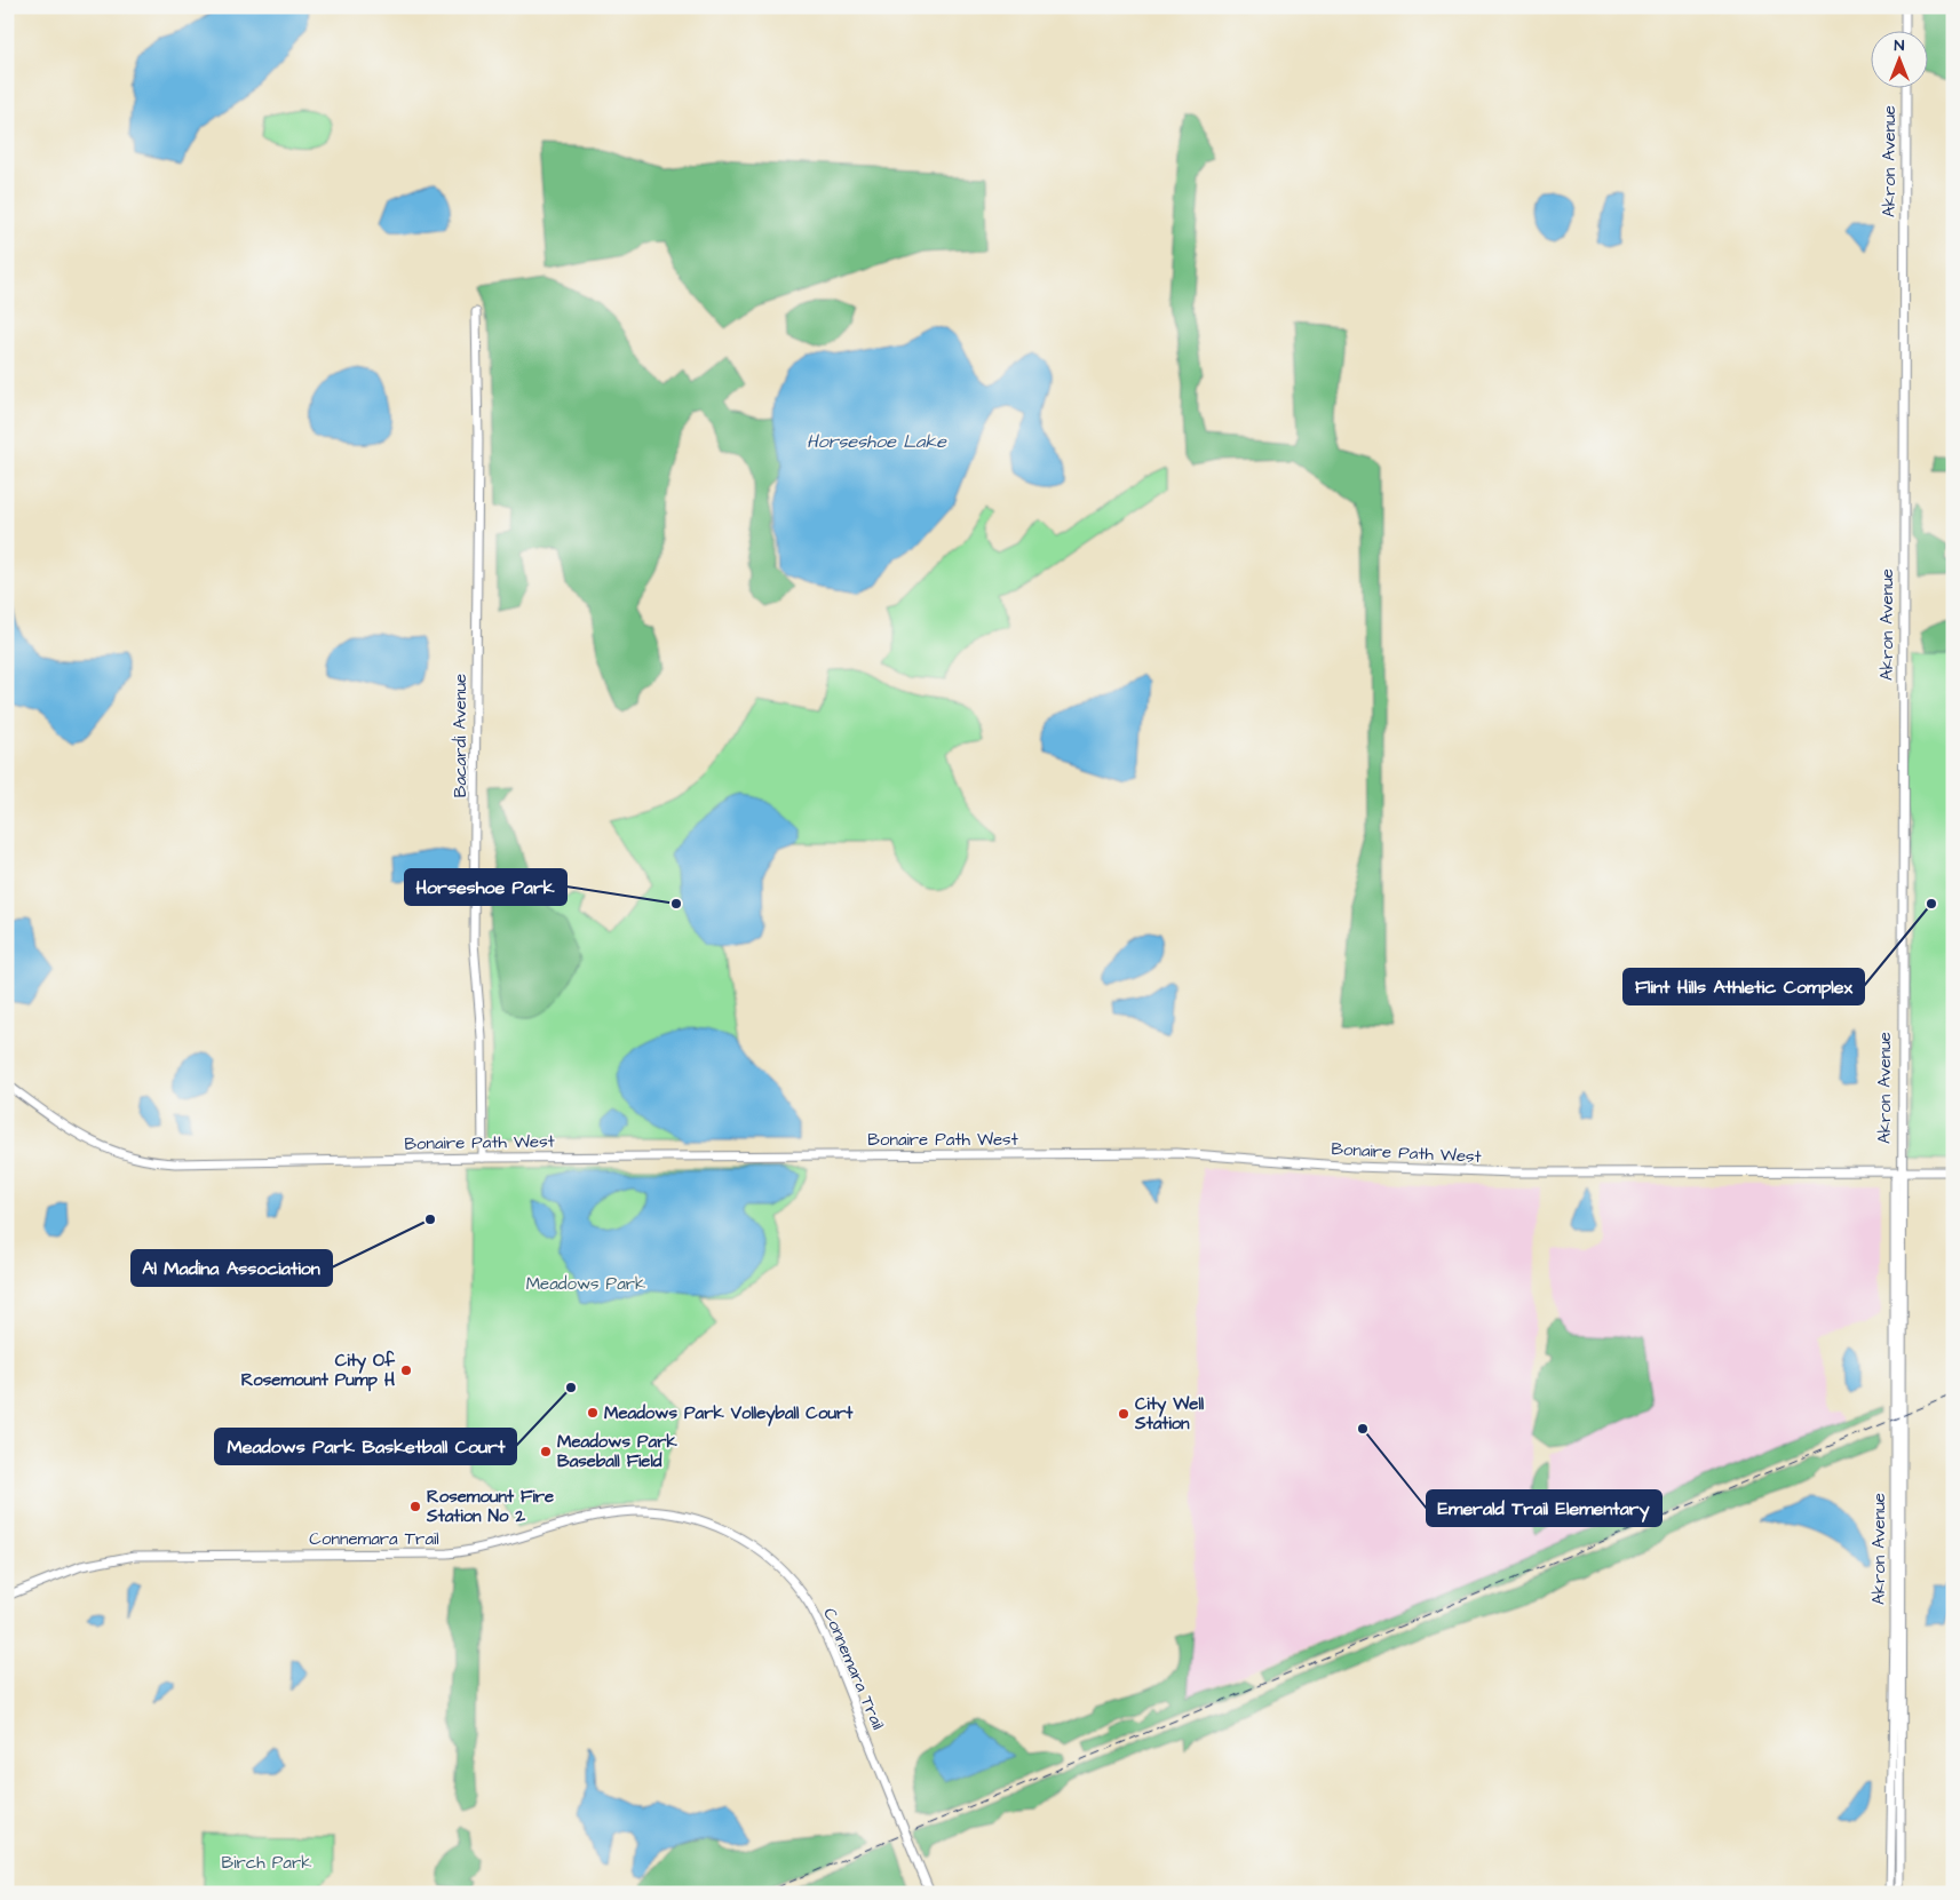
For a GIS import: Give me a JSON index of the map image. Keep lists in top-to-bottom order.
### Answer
{
  "streets": {
    "street": [
      "Akron Avenue",
      "Bacardi Avenue",
      "Bonaire Path West",
      "Connemara Trail"
    ]
  },
  "crossings": [
    ["Akron Avenue", "Bonaire Path West"],
    ["Bacardi Avenue", "Bonaire Path West"]
  ],
  "water": ["Horseshoe Lake"],
  "parks": ["Meadows Park", "Birch Park"],
  "places": [
    "Horseshoe Park",
    "Flint Hills Athletic Complex",
    "Al Madina Association",
    "City Of Rosemount Pump H",
    "Meadows Park Basketball Court",
    "Meadows Park Volleyball Court",
    "City Well Station",
    "Emerald Trail Elementary",
    "Meadows Park Baseball Field",
    "Rosemount Fire Station No 2"
  ],
  "north": "top"
}
